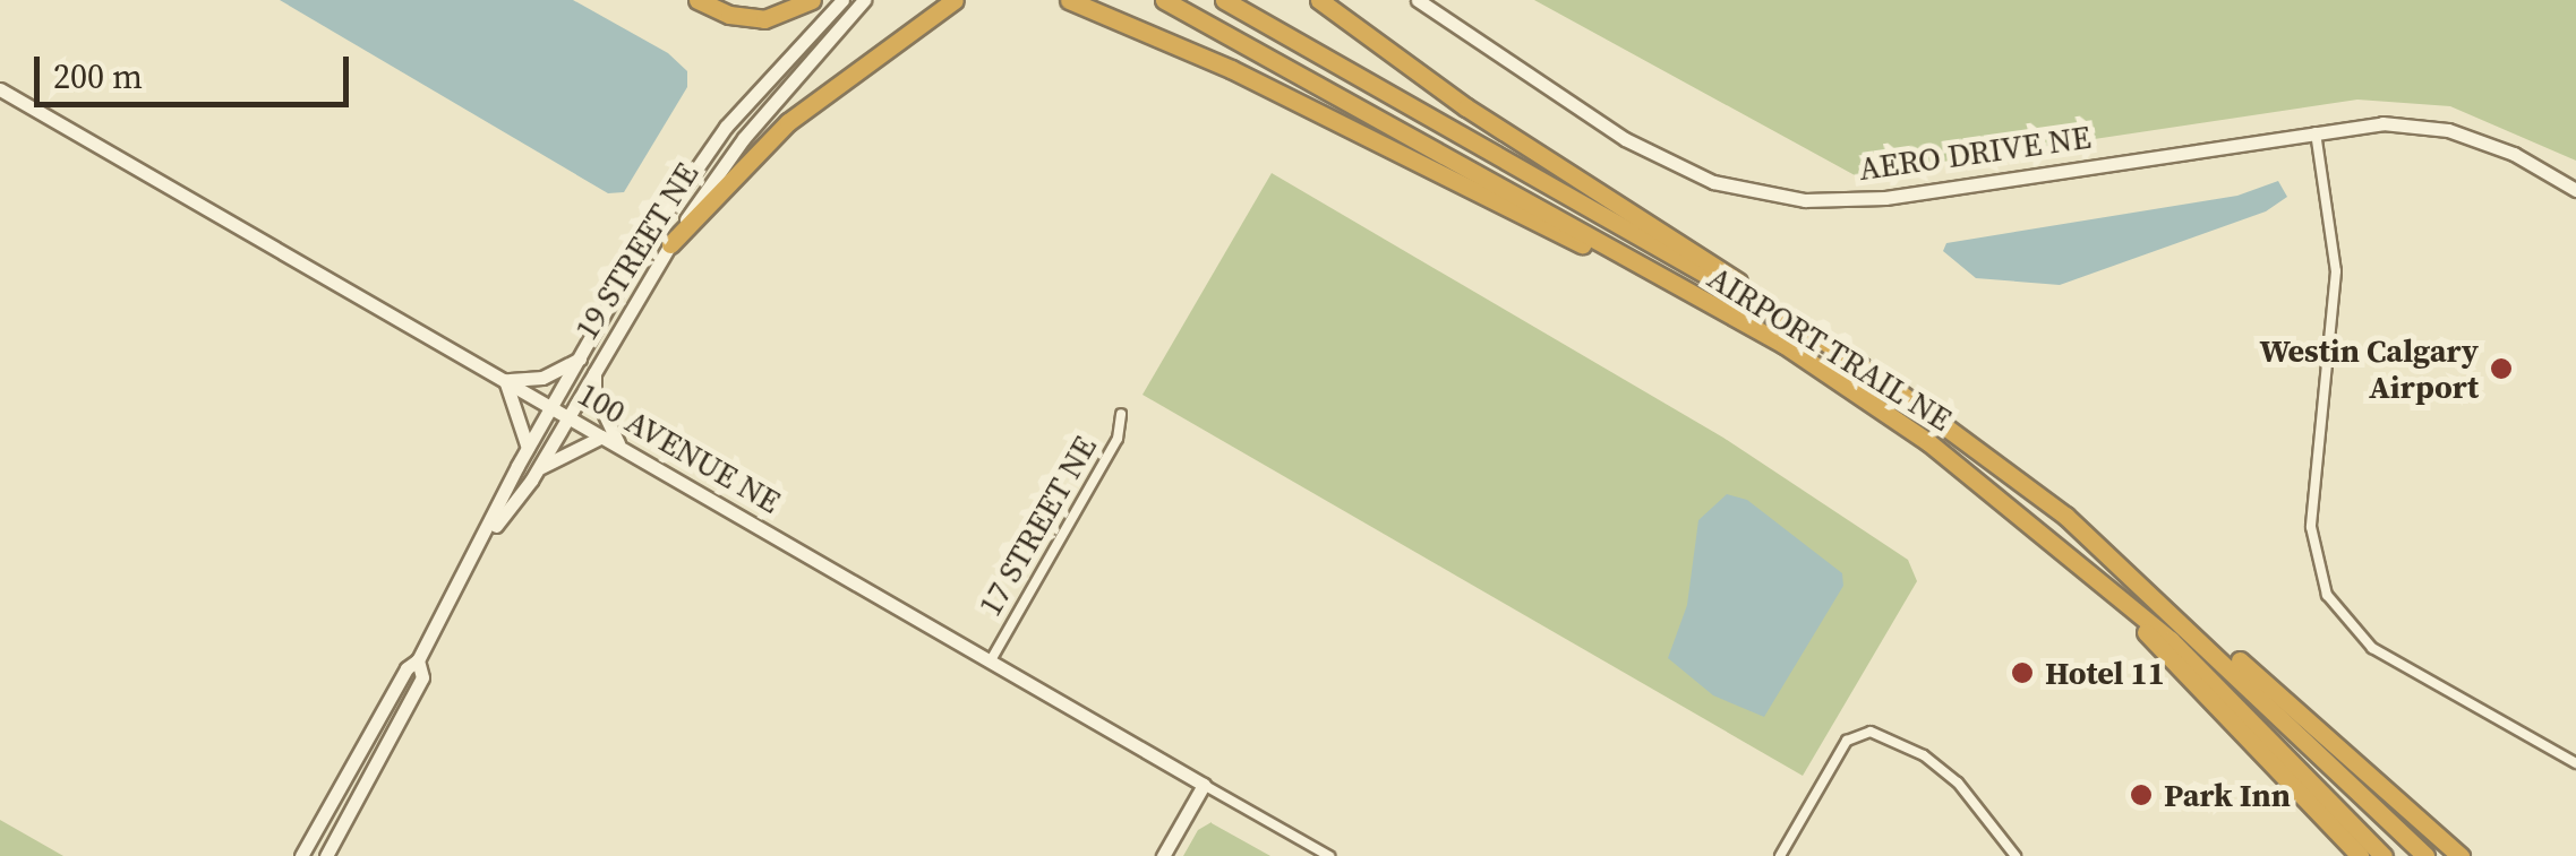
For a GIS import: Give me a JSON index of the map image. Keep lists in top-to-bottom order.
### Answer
{
  "streets": {
    "highway": ["AIRPORT TRAIL NE"],
    "street": [
      "AERO DRIVE NE",
      "19 STREET NE",
      "100 AVENUE NE",
      "17 STREET NE"
    ]
  },
  "crossings": [
    ["19 STREET NE", "100 AVENUE NE"],
    ["100 AVENUE NE", "17 STREET NE"]
  ],
  "places": ["Westin Calgary Airport", "Hotel 11", "Park Inn"],
  "scale_bar": "200 m"
}
